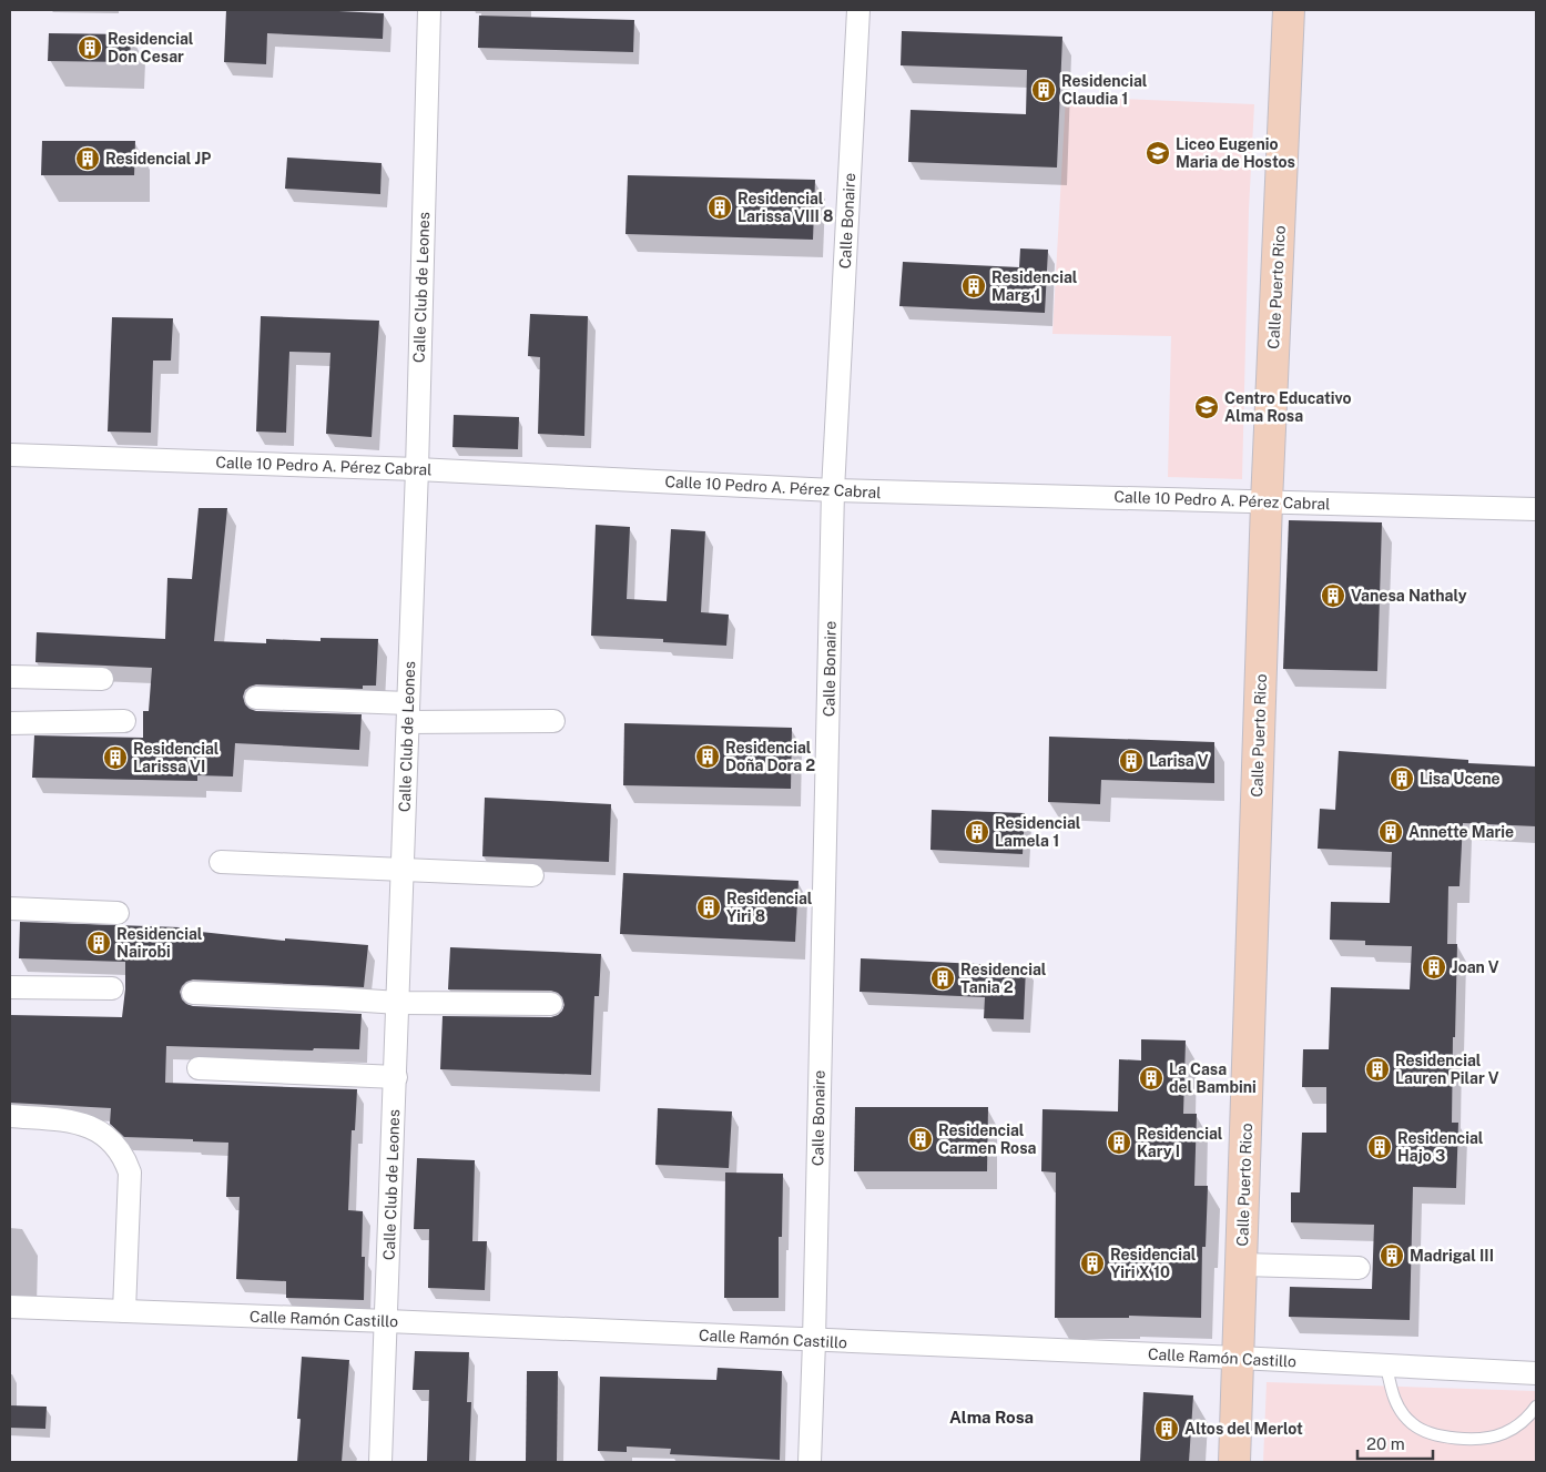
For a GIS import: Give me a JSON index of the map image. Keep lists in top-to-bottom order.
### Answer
{
  "streets": {
    "street": [
      "Calle Bonaire",
      "Calle Club de Leones",
      "Calle Puerto Rico",
      "Calle 10 Pedro A. Pérez Cabral",
      "Calle Ramón Castillo"
    ]
  },
  "crossings": [
    ["Calle Bonaire", "Calle 10 Pedro A. Pérez Cabral"],
    ["Calle Bonaire", "Calle Ramón Castillo"],
    ["Calle Club de Leones", "Calle 10 Pedro A. Pérez Cabral"],
    ["Calle Club de Leones", "Calle Ramón Castillo"],
    ["Calle Puerto Rico", "Calle 10 Pedro A. Pérez Cabral"],
    ["Calle Puerto Rico", "Calle Ramón Castillo"]
  ],
  "districts": ["Alma Rosa"],
  "places": {
    "building": [
      "Residencial Don Cesar",
      "Residencial Claudia 1",
      "Residencial JP",
      "Residencial Larissa VIII 8",
      "Residencial Marg 1",
      "Vanesa Nathaly",
      "Residencial Doña Dora 2",
      "Residencial Larissa VI",
      "Larisa V",
      "Lisa Ucene",
      "Residencial Lamela 1",
      "Annette Marie",
      "Residencial Yiri 8",
      "Residencial Nairobi",
      "Joan V",
      "Residencial Tania 2",
      "Residencial Lauren Pilar V",
      "La Casa del Bambini",
      "Residencial Carmen Rosa",
      "Residencial Kary I",
      "Residencial Hajo 3",
      "Madrigal III",
      "Residencial Yiri X 10",
      "Altos del Merlot"
    ],
    "school or university": ["Liceo Eugenio Maria de Hostos", "Centro Educativo Alma Rosa"]
  },
  "scale_bar": "20 m"
}
